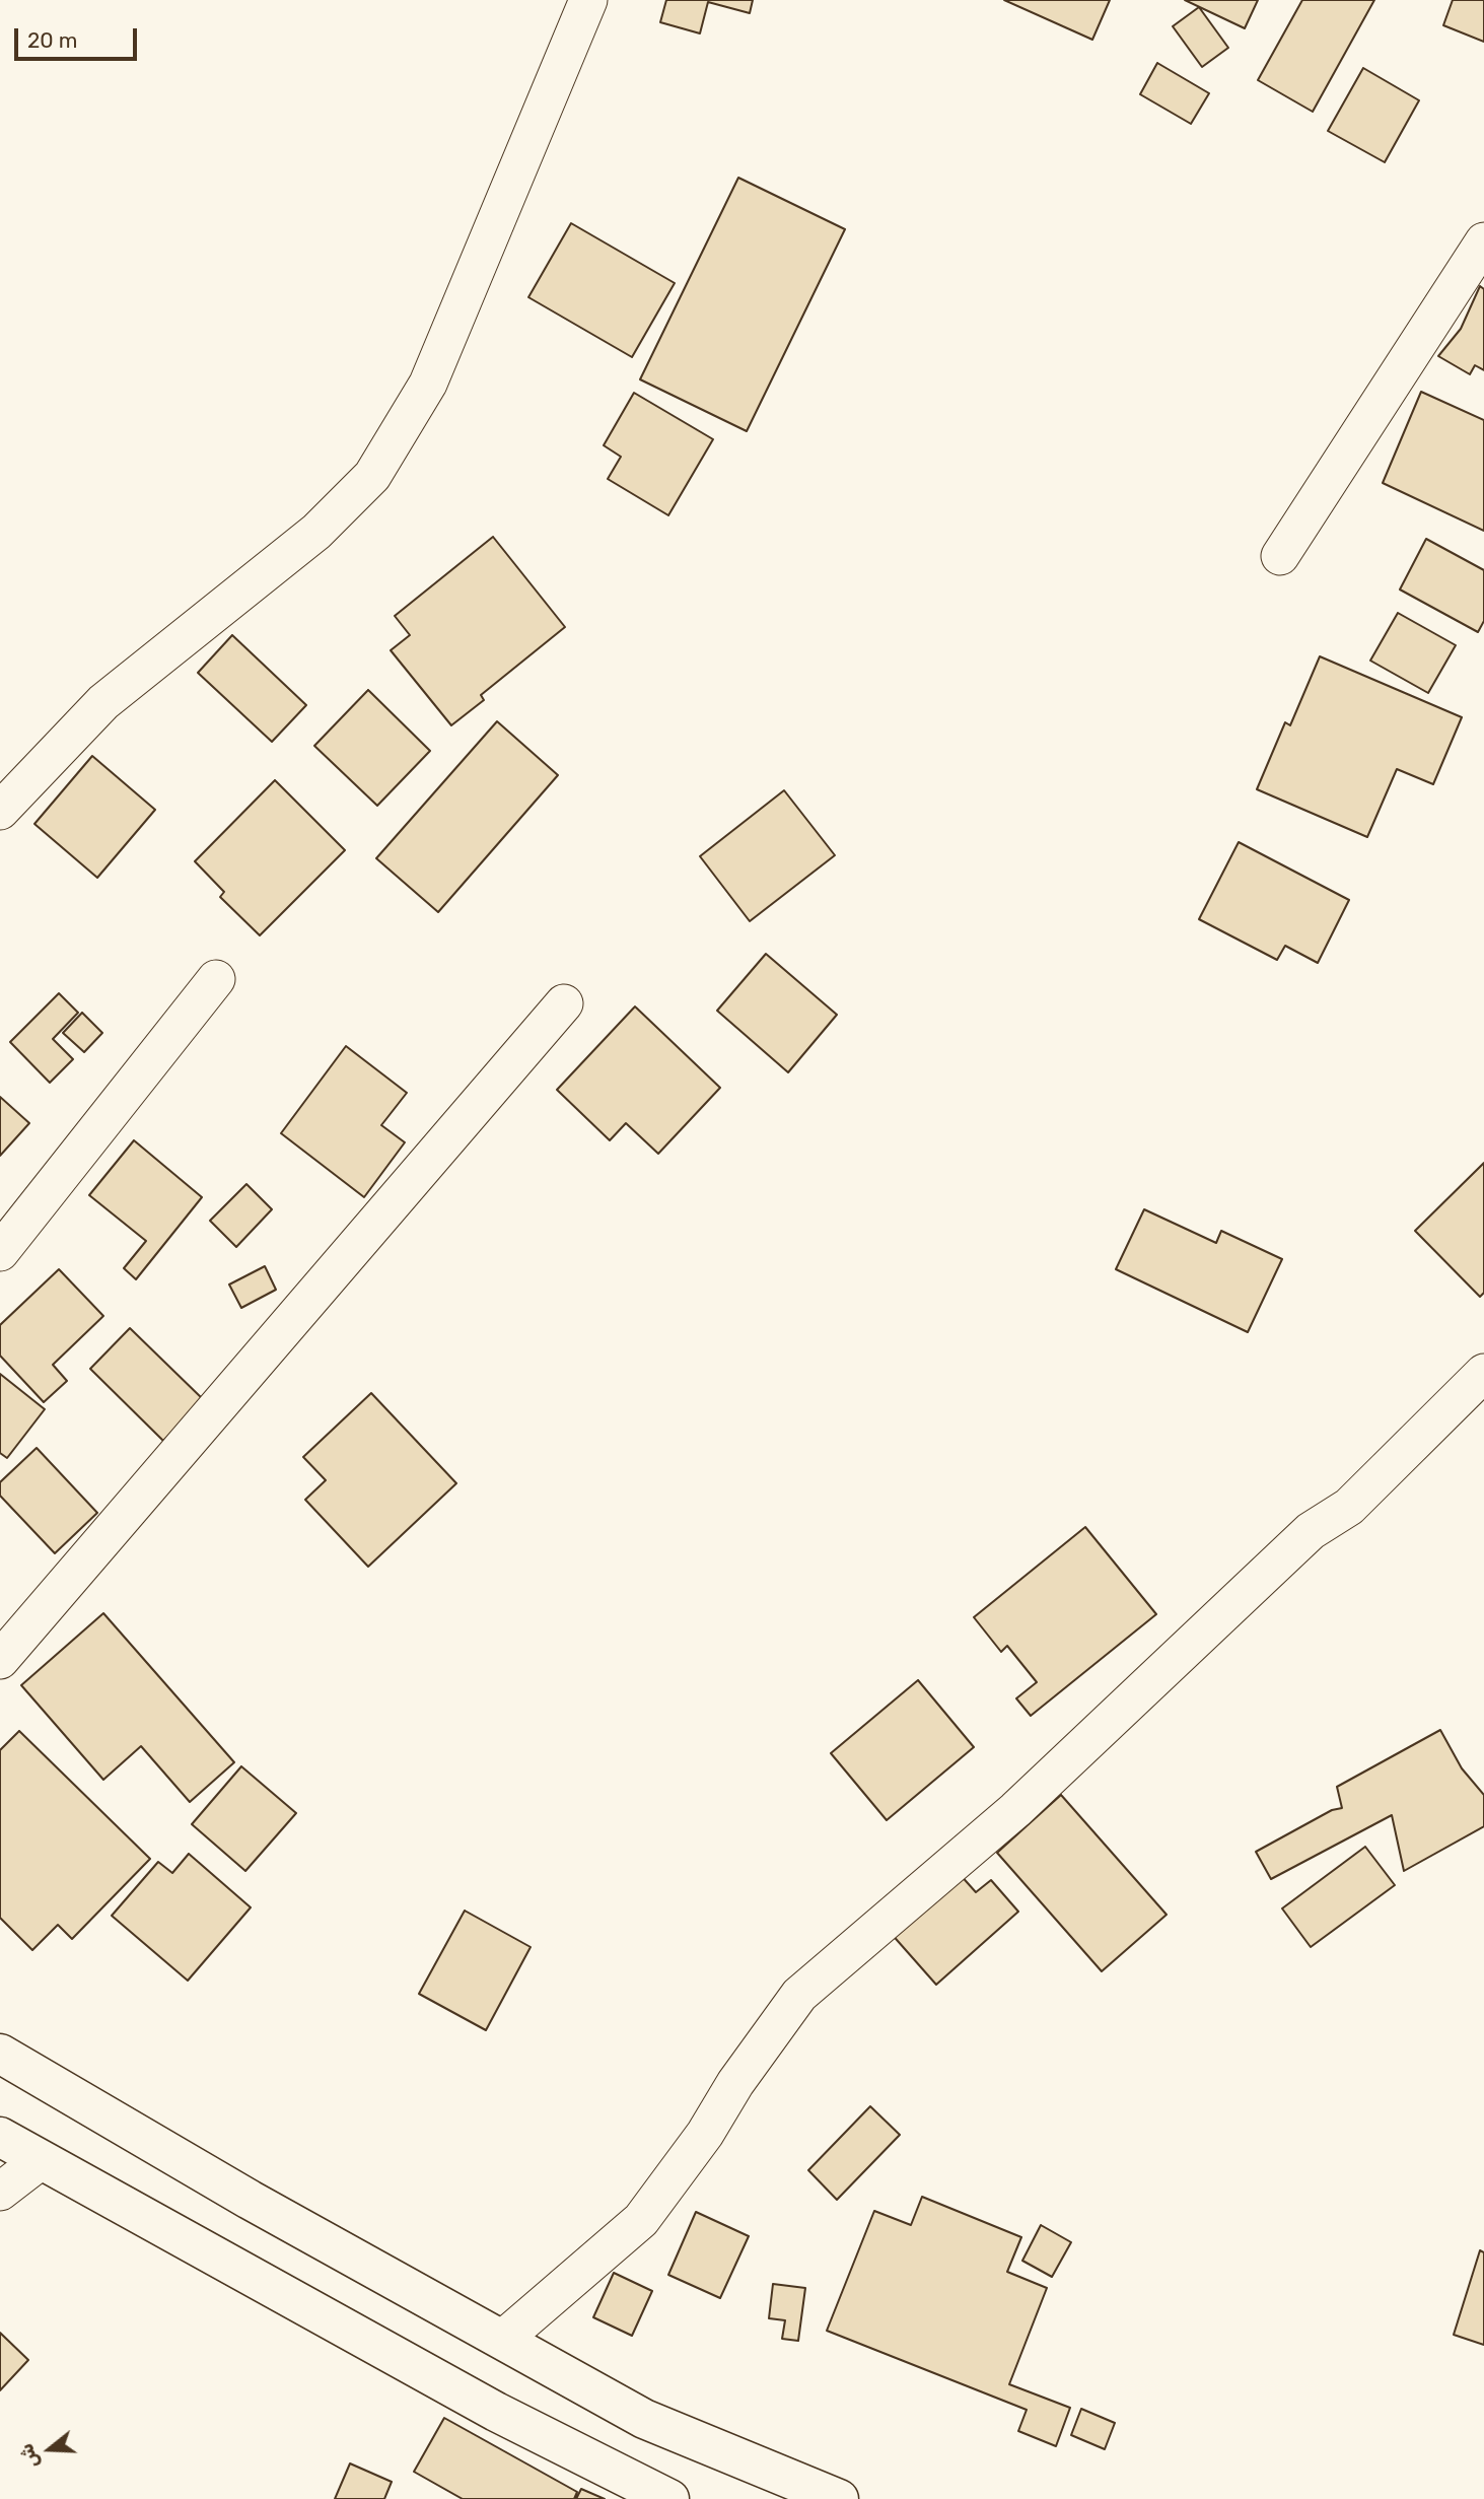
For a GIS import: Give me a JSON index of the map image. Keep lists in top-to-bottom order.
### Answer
{
  "scale_bar": "20 m",
  "north": "left"
}
